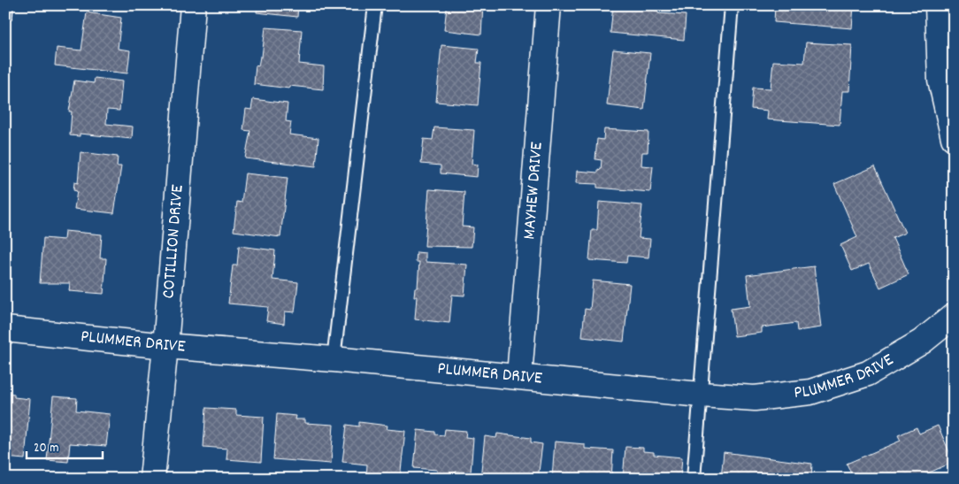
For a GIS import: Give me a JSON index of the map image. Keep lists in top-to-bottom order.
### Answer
{
  "streets": {
    "street": ["MAYHEW DRIVE", "COTILLION DRIVE", "PLUMMER DRIVE"]
  },
  "crossings": [
    ["MAYHEW DRIVE", "PLUMMER DRIVE"],
    ["COTILLION DRIVE", "PLUMMER DRIVE"]
  ],
  "scale_bar": "20 m"
}
